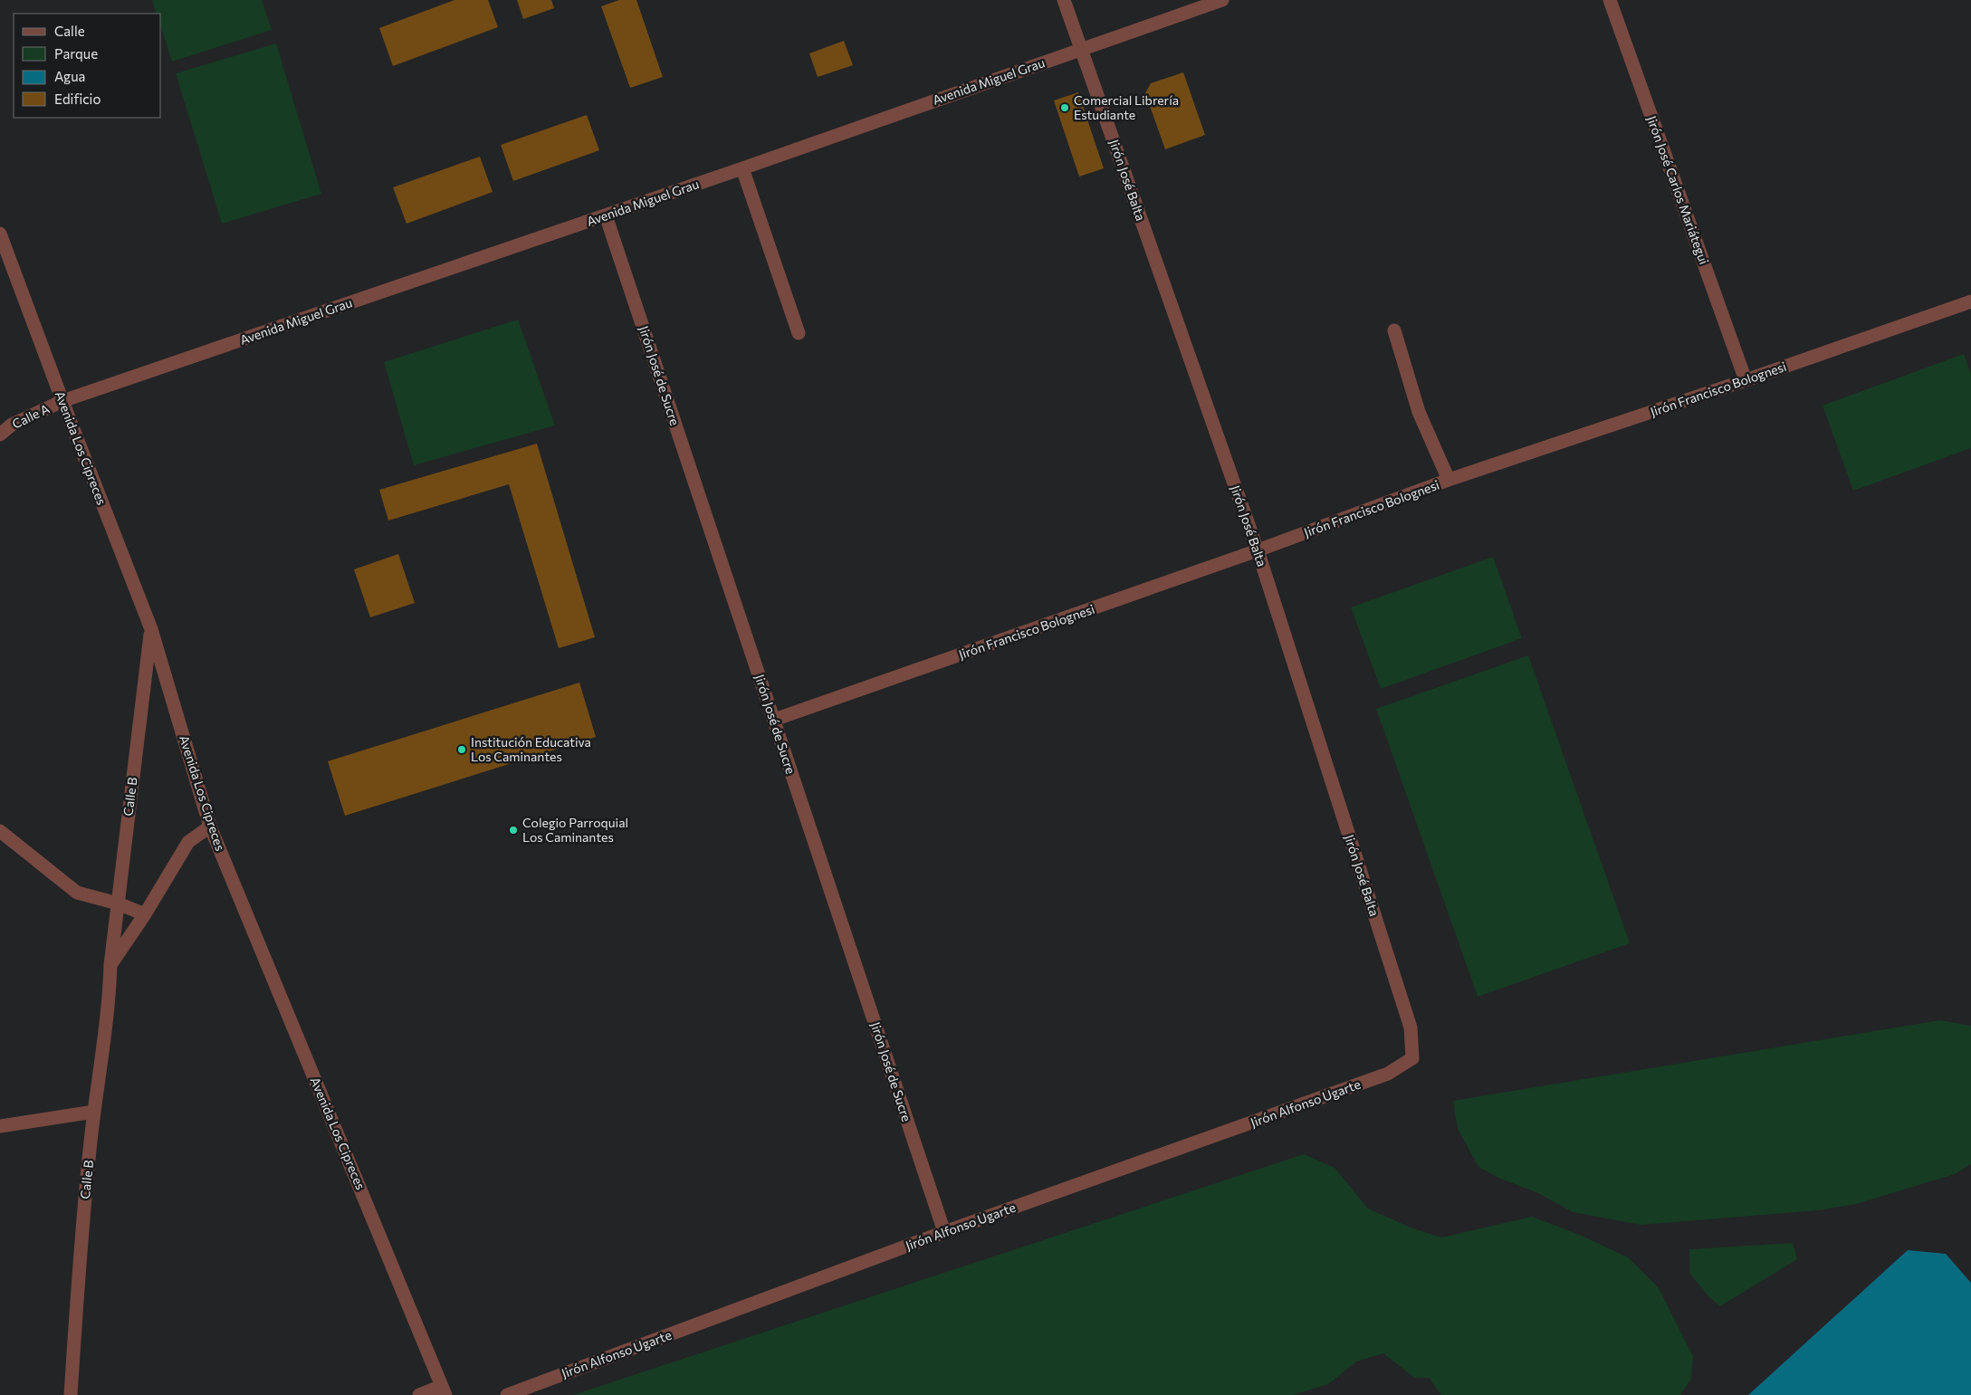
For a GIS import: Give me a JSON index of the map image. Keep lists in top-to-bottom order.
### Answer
{
  "streets": {
    "street": [
      "Avenida Miguel Grau",
      "Jirón José Balta",
      "Jirón José Carlos Mariátegui",
      "Jirón José de Sucre",
      "Jirón Francisco Bolognesi",
      "Calle A",
      "Avenida Los Cipreces",
      "Calle B",
      "Jirón Alfonso Ugarte"
    ]
  },
  "crossings": [
    ["Avenida Miguel Grau", "Jirón José Balta"],
    ["Avenida Miguel Grau", "Jirón José de Sucre"],
    ["Avenida Miguel Grau", "Calle A"],
    ["Avenida Miguel Grau", "Avenida Los Cipreces"],
    ["Jirón José Balta", "Jirón Francisco Bolognesi"],
    ["Jirón José Balta", "Jirón Alfonso Ugarte"],
    ["Jirón José Carlos Mariátegui", "Jirón Francisco Bolognesi"],
    ["Jirón José de Sucre", "Jirón Francisco Bolognesi"],
    ["Jirón José de Sucre", "Jirón Alfonso Ugarte"],
    ["Calle A", "Avenida Los Cipreces"],
    ["Avenida Los Cipreces", "Calle B"]
  ],
  "places": ["Comercial Librería Estudiante", "Institución Educativa Los Caminantes", "Colegio Parroquial Los Caminantes"],
  "legend": [
    "Calle",
    "Parque",
    "Agua",
    "Edificio"
  ]
}
